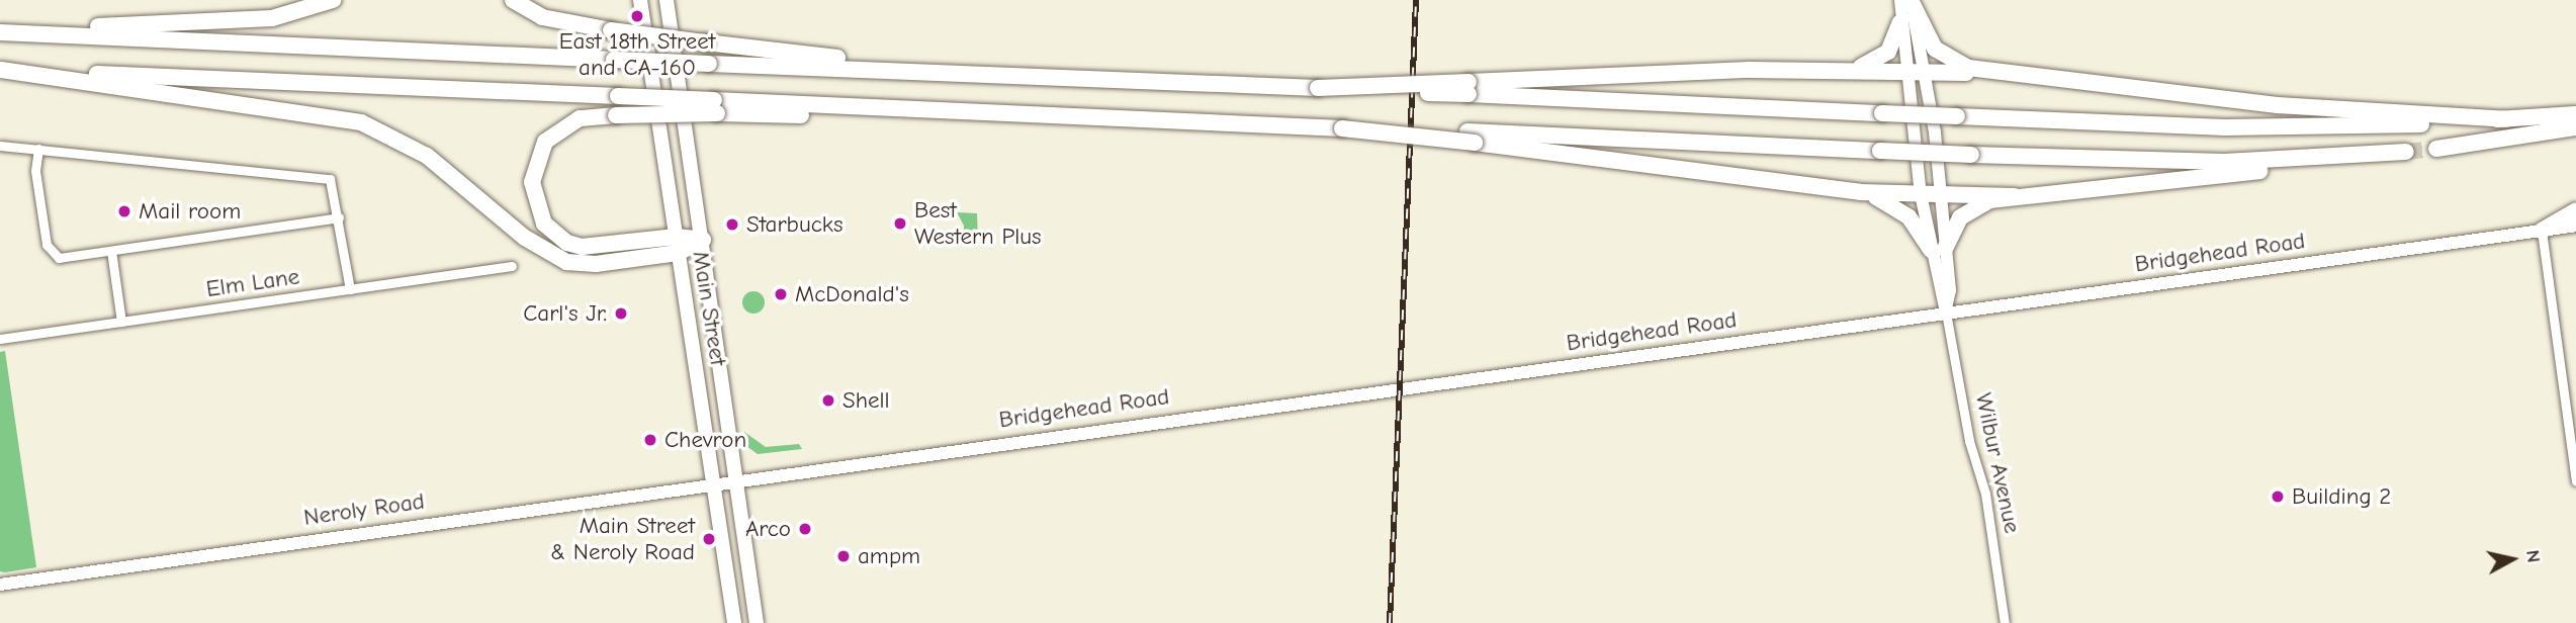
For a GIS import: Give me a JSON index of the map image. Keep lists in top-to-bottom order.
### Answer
{
  "streets": {
    "main road": ["Main Street"],
    "street": [
      "Bridgehead Road",
      "Elm Lane",
      "Wilbur Avenue",
      "Neroly Road"
    ]
  },
  "crossings": [
    ["Bridgehead Road", "Main Street"],
    ["Bridgehead Road", "Wilbur Avenue"],
    ["Bridgehead Road", "Neroly Road"],
    ["Main Street", "Neroly Road"]
  ],
  "places": [
    "East 18th Street and CA-160",
    "Mail room",
    "Best Western Plus",
    "Starbucks",
    "McDonald's",
    "Carl's Jr.",
    "Shell",
    "Chevron",
    "Building 2",
    "Arco",
    "Main Street & Neroly Road",
    "ampm"
  ],
  "north": "right"
}
